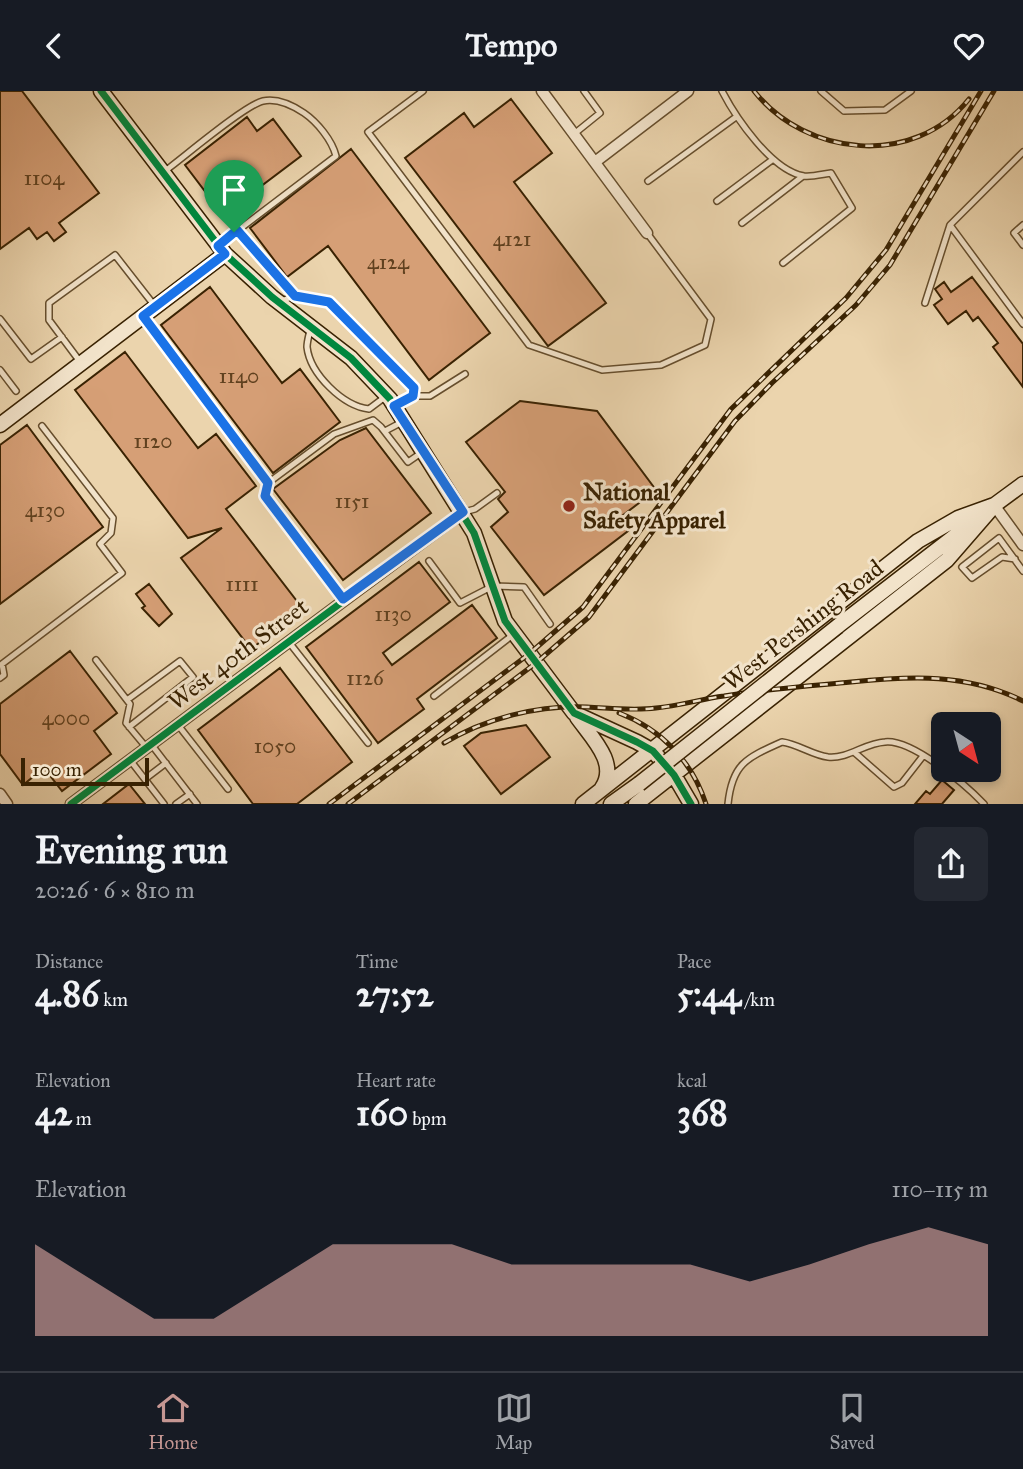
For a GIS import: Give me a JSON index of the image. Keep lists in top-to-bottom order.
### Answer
{
  "streets": {
    "main road": ["West Pershing Road"],
    "street": ["West 40th Street"]
  },
  "places": ["National Safety Apparel"],
  "house_numbers": [
    "1104",
    "4121",
    "4124",
    "1140",
    "1120",
    "1151",
    "4130",
    "1111",
    "1130",
    "1126",
    "4000",
    "1050"
  ],
  "scale_bar": "100 m",
  "north": "bottom right",
  "page": {
    "header": "Tempo",
    "scale": "100 m",
    "heading": ["Evening run", "20:26 · 6 × 810 m"],
    "stats": [
      ["Distance", "4.86 km"],
      ["Time", "27:52"],
      ["Pace", "5:44 /km"],
      ["Elevation", "42 m"],
      ["Heart rate", "160 bpm"],
      ["kcal", "368"]
    ],
    "chart": ["Elevation", "110–115 m"],
    "tabs": ["Home", "Map", "Saved"]
  }
}
